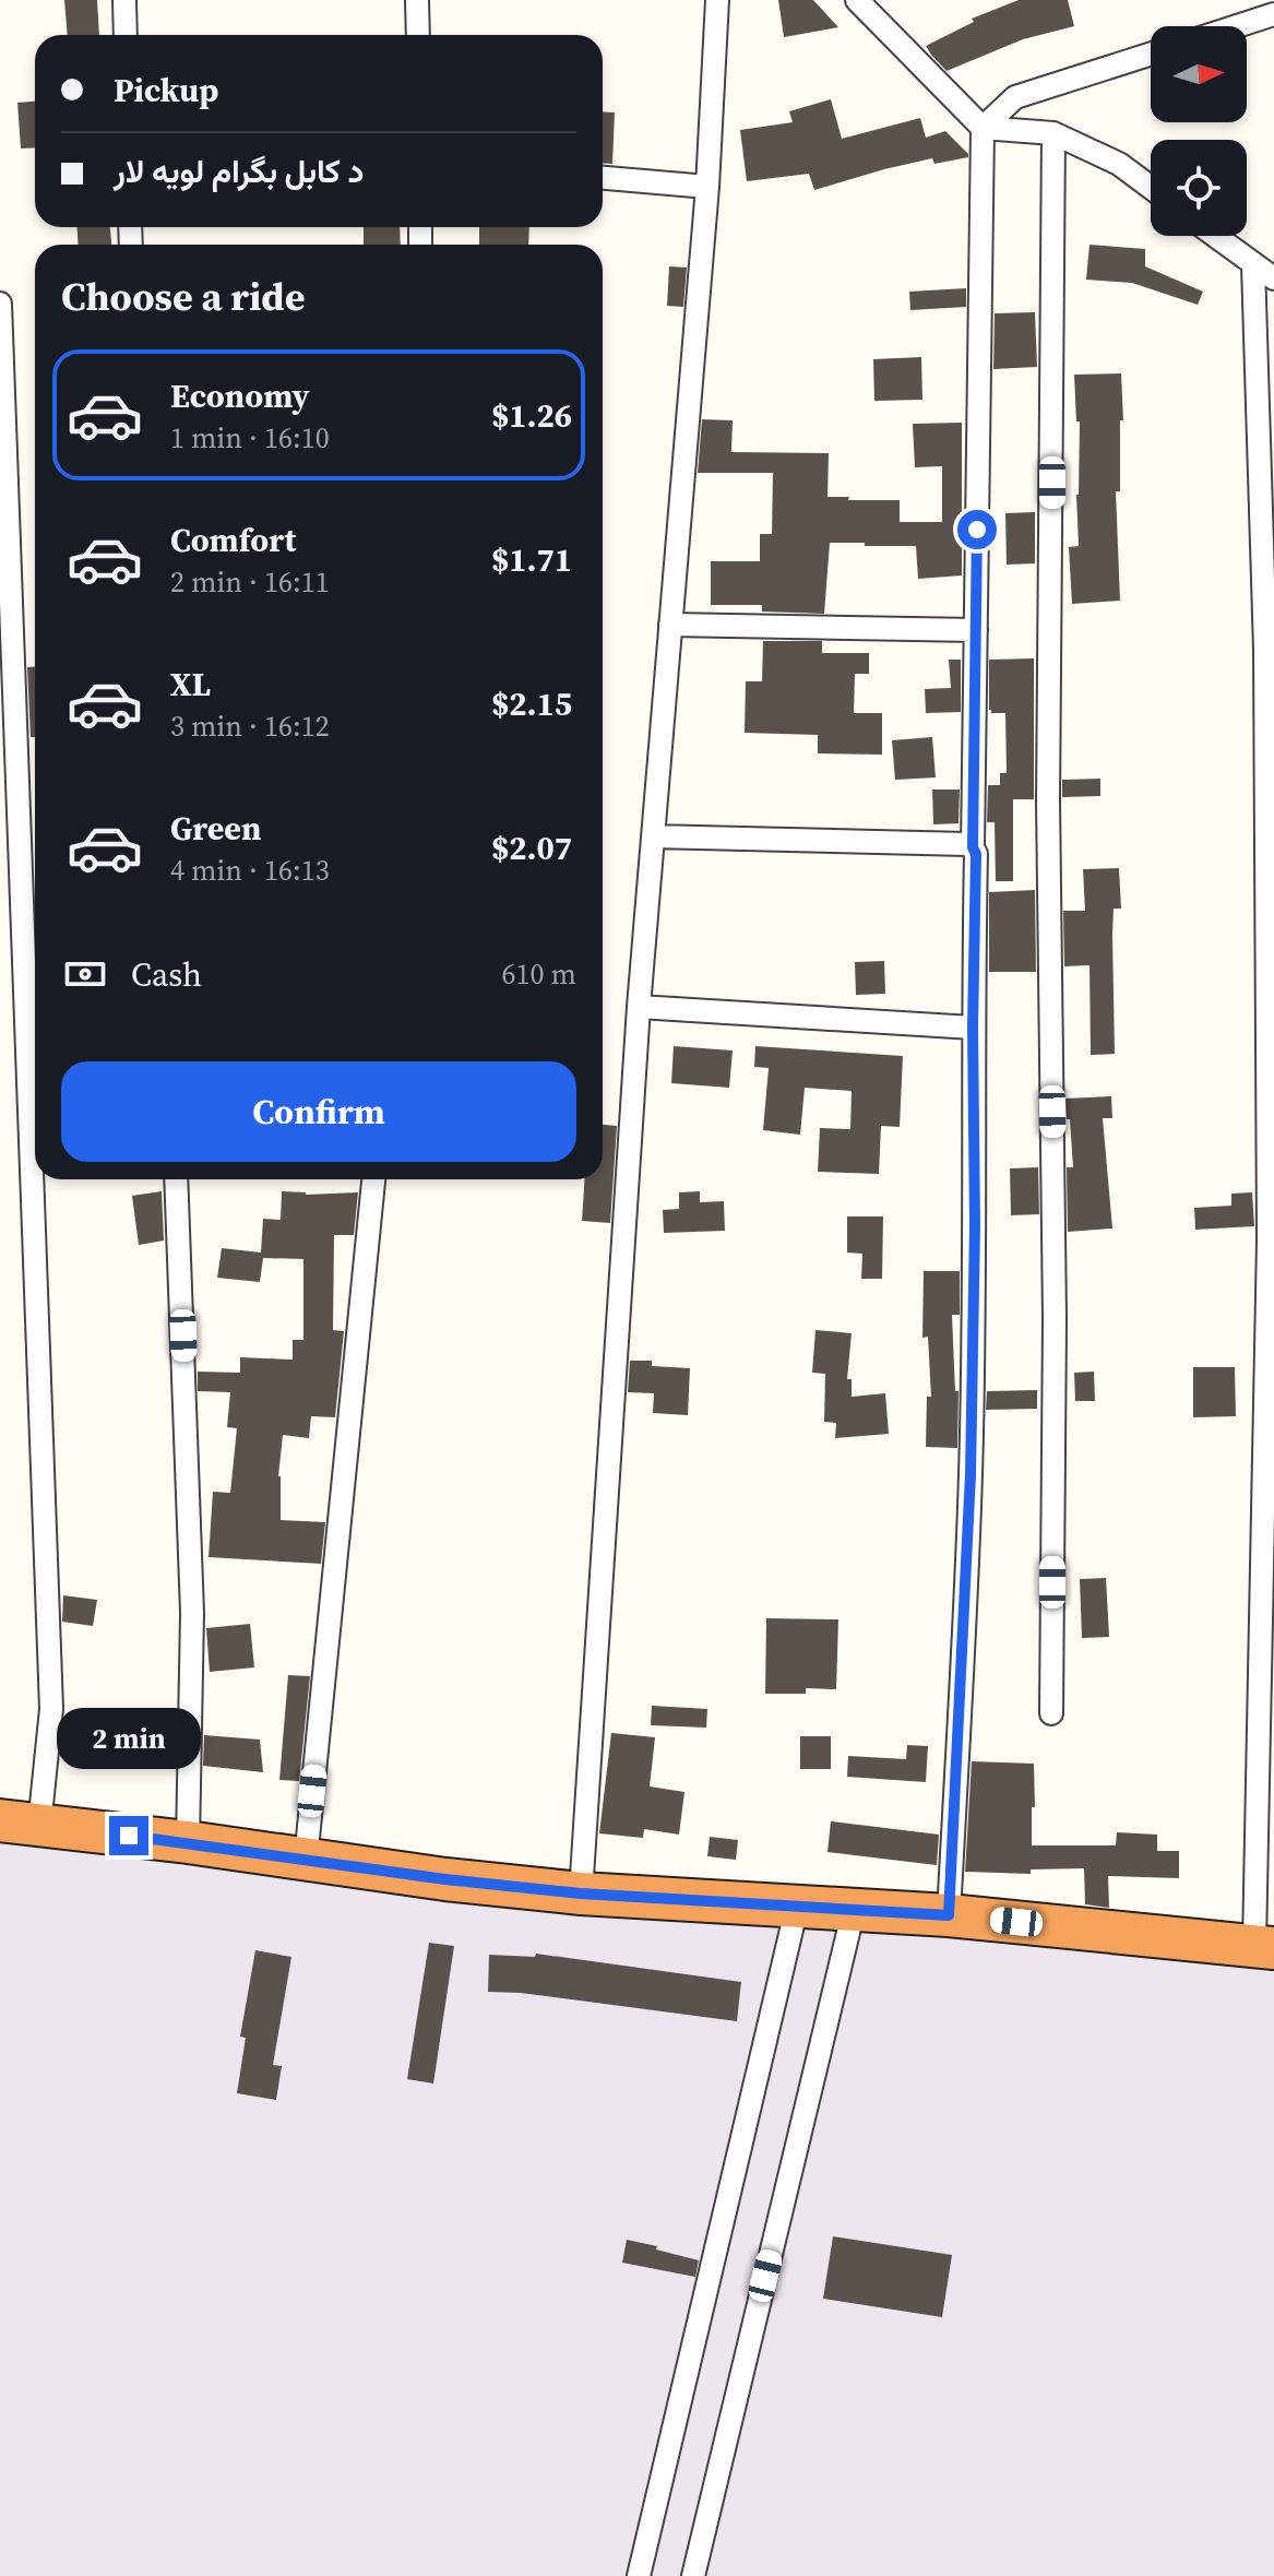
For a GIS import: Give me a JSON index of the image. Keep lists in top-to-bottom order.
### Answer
{
  "north": "right",
  "page": {
    "banner": ["Pickup", "د کابل بگرام لویه لار"],
    "heading": "Choose a ride",
    "list": [
      {
        "name": "Economy",
        "note": "1 min · 16:10",
        "value": "$1.26"
      },
      {
        "name": "Comfort",
        "note": "2 min · 16:11",
        "value": "$1.71"
      },
      {
        "name": "XL",
        "note": "3 min · 16:12",
        "value": "$2.15"
      },
      {
        "name": "Green",
        "note": "4 min · 16:13",
        "value": "$2.07"
      }
    ],
    "pay": ["Cash", "610 m"],
    "buttons": "Confirm",
    "bubble": "2 min"
  }
}
